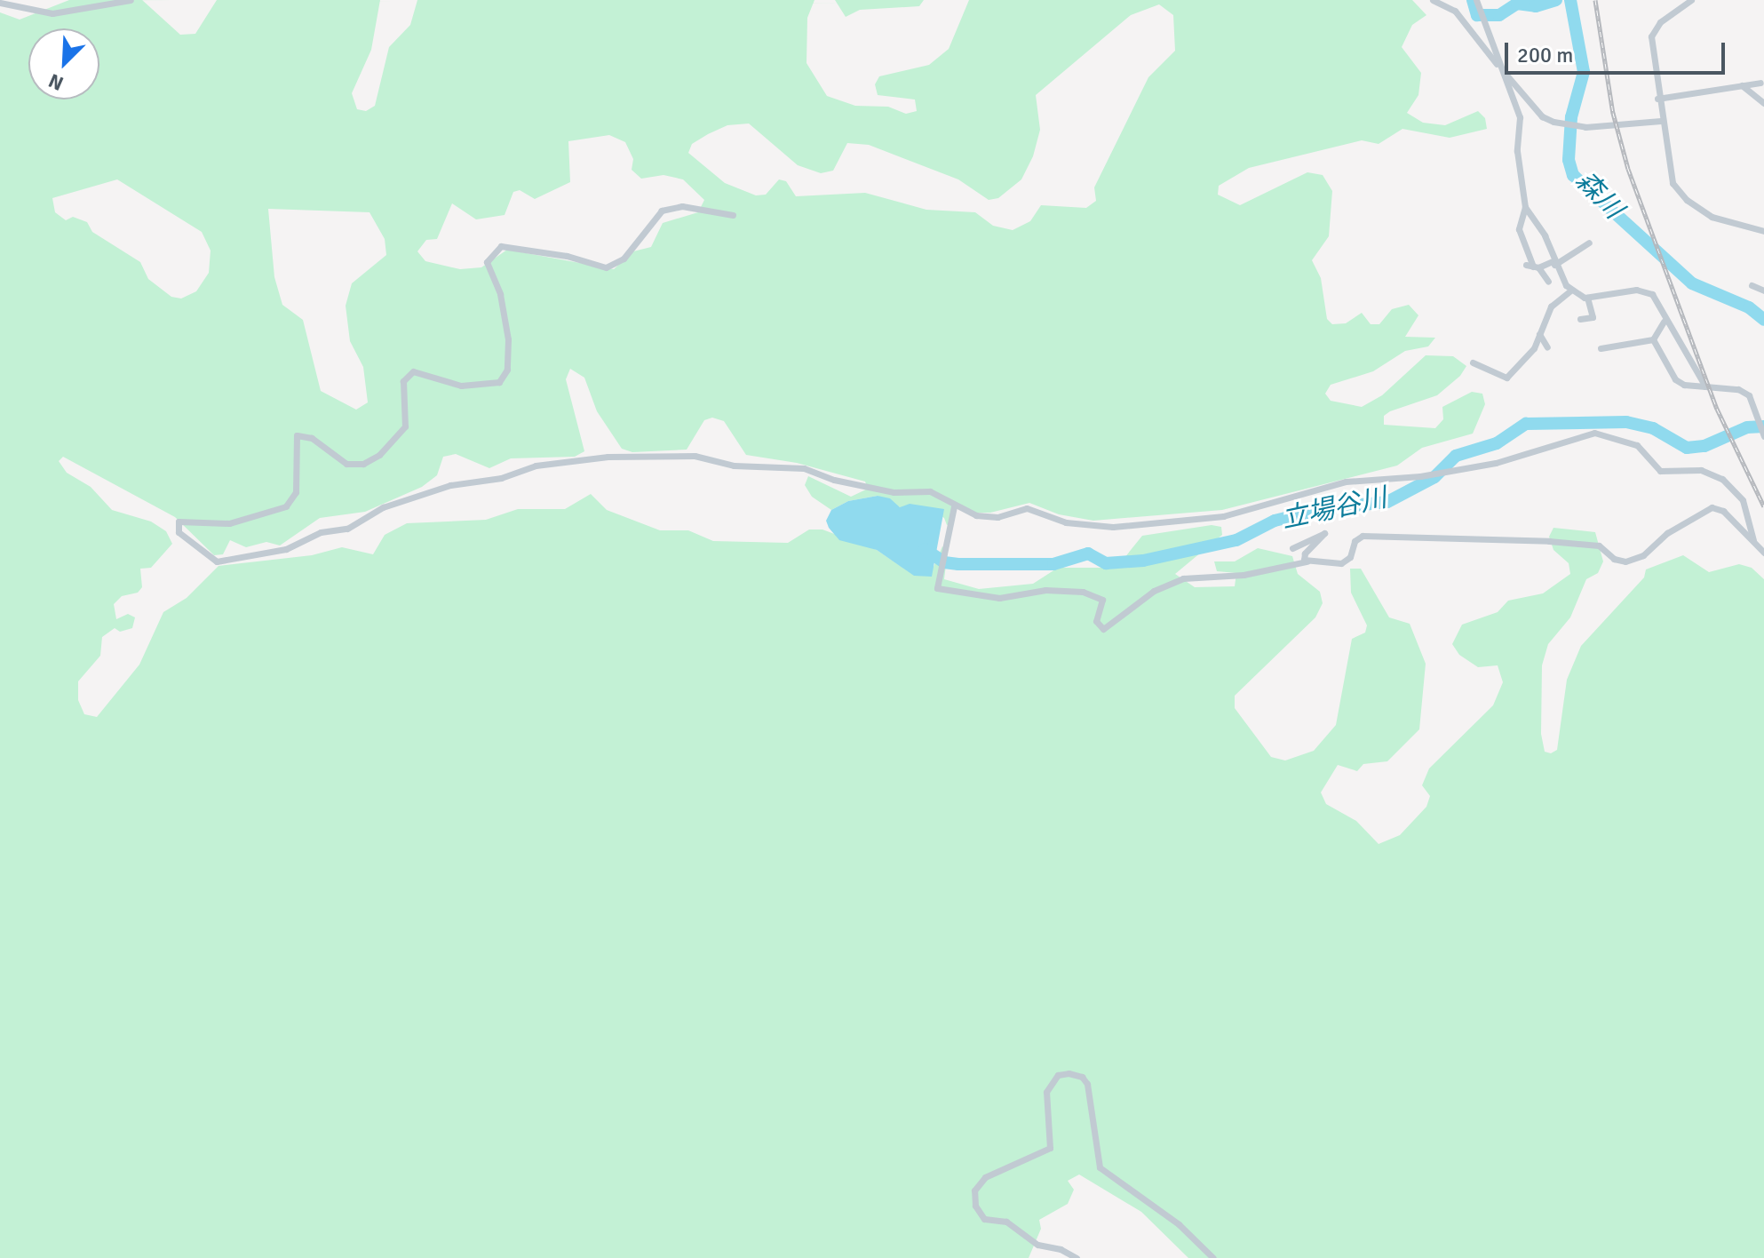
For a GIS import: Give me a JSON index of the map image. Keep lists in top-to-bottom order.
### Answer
{
  "water": ["森川", "立場谷川"],
  "scale_bar": "200 m",
  "north": "bottom left"
}
